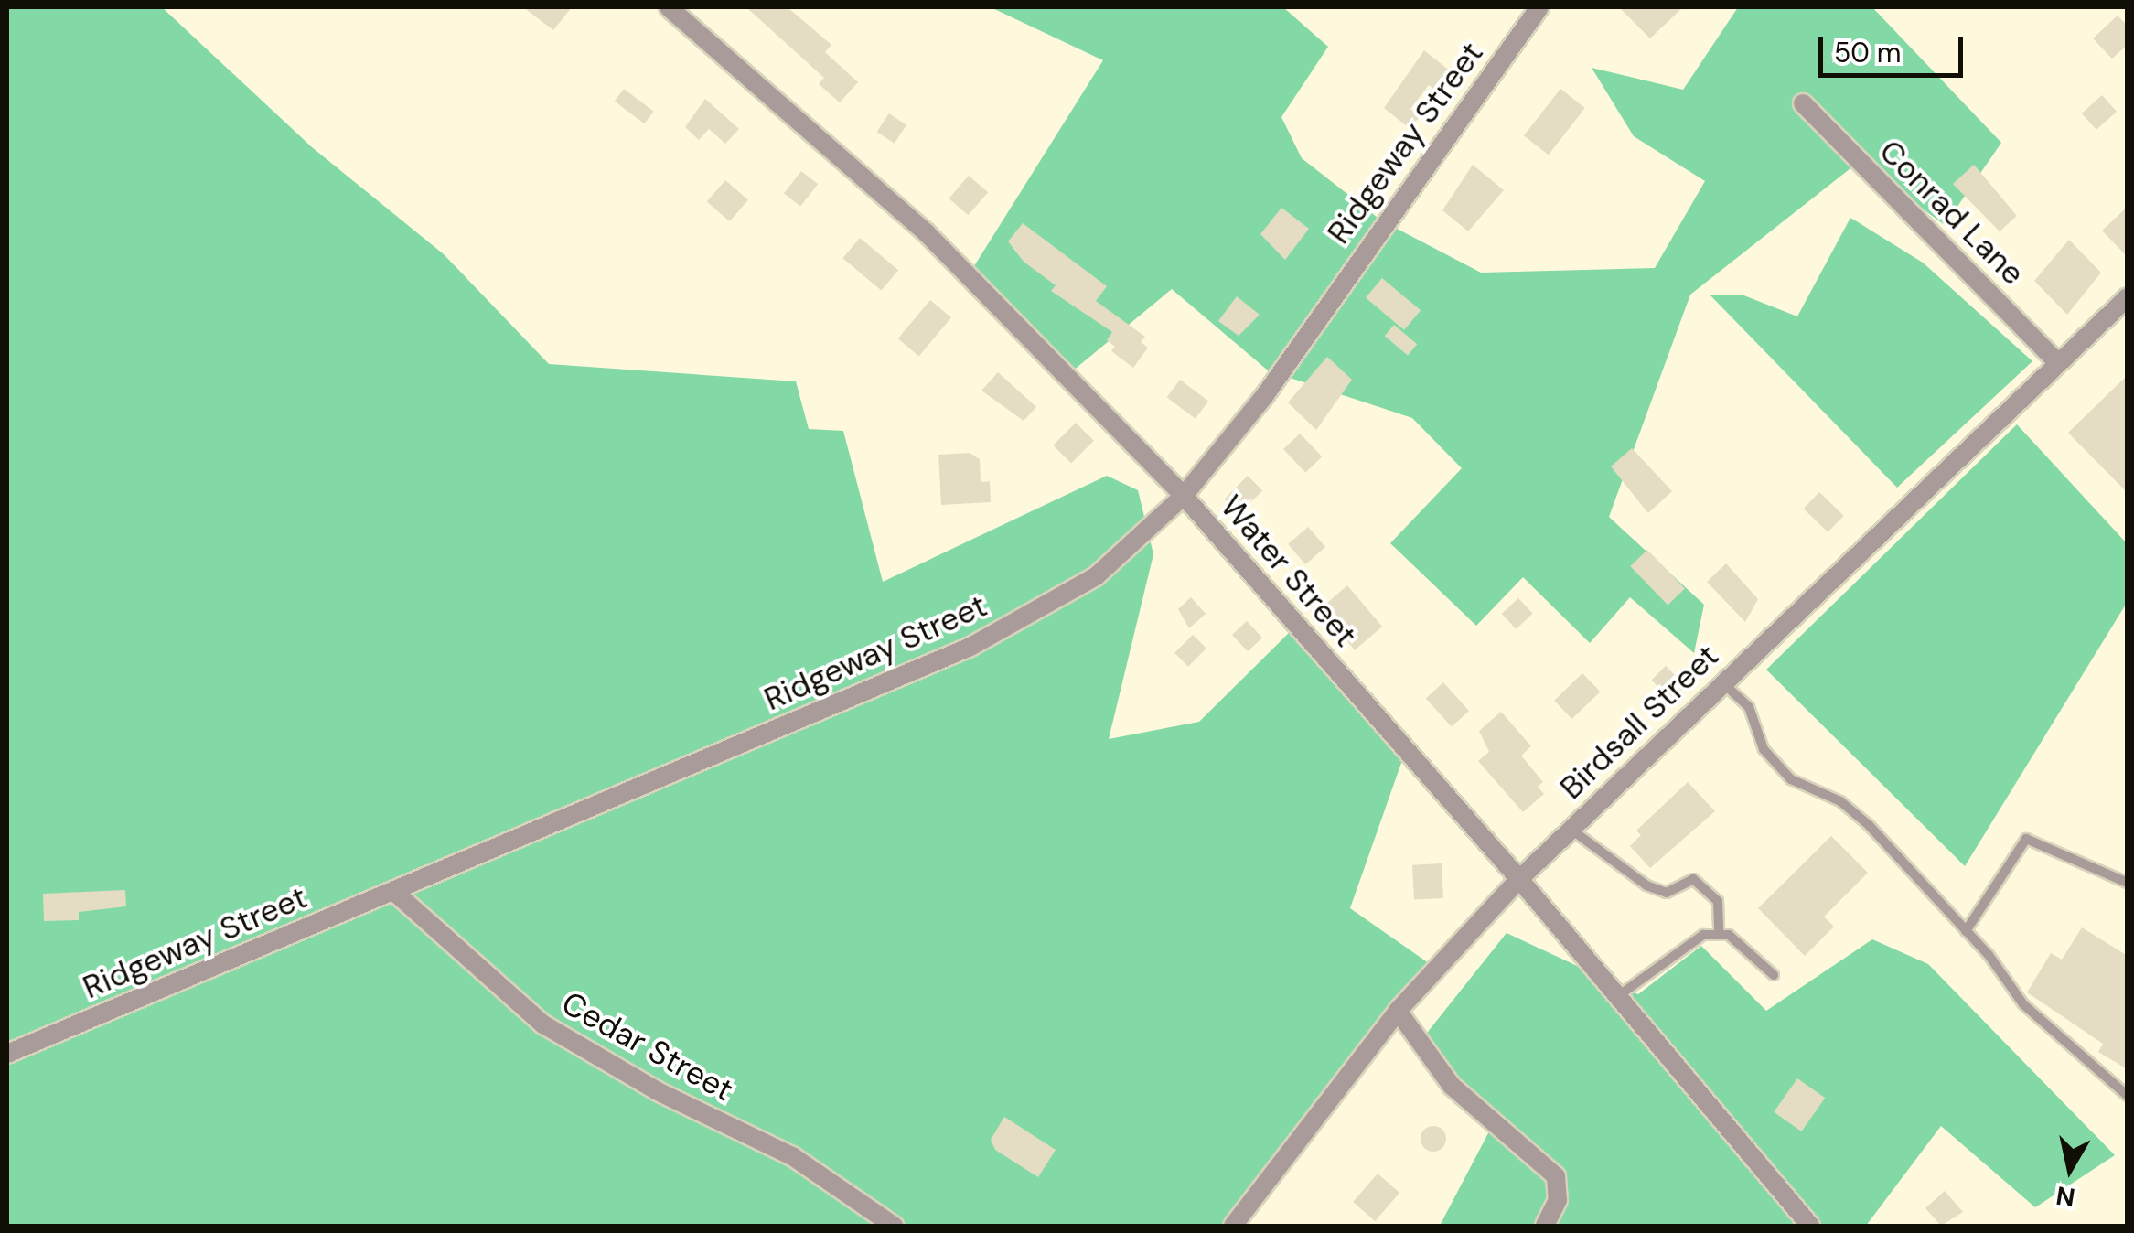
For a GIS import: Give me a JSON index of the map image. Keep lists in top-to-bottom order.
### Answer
{
  "streets": {
    "street": [
      "Ridgeway Street",
      "Conrad Lane",
      "Water Street",
      "Birdsall Street",
      "Cedar Street"
    ]
  },
  "crossings": [
    ["Ridgeway Street", "Water Street"],
    ["Ridgeway Street", "Cedar Street"],
    ["Conrad Lane", "Birdsall Street"],
    ["Water Street", "Birdsall Street"]
  ],
  "scale_bar": "50 m",
  "north": "bottom"
}
